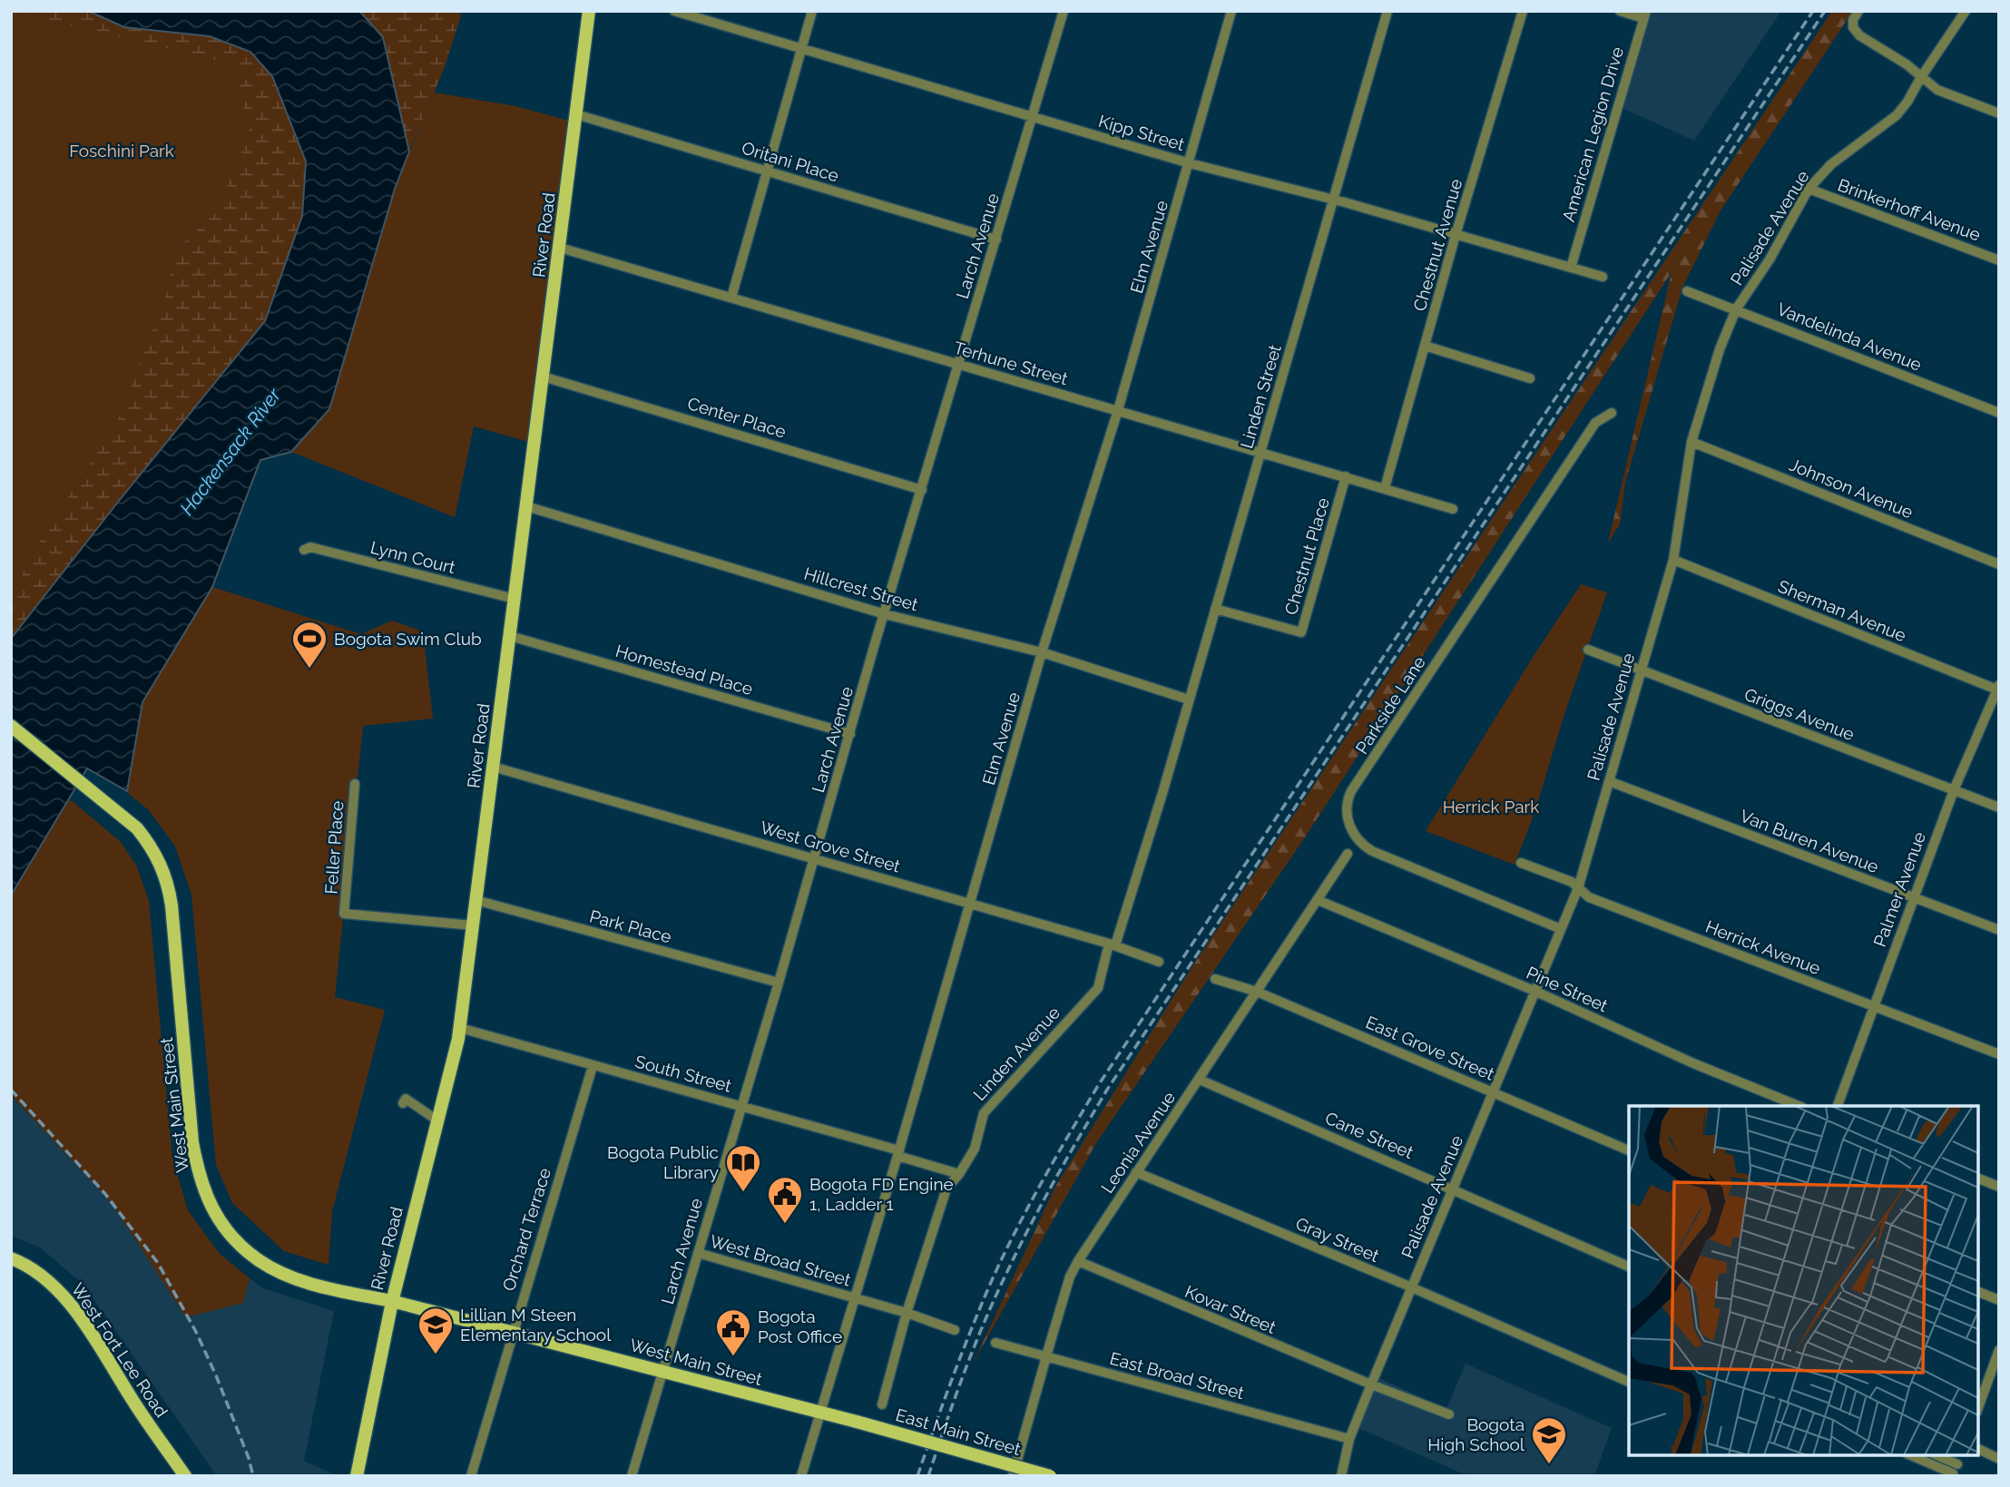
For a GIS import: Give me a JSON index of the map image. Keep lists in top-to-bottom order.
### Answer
{
  "streets": {
    "main road": [
      "River Road",
      "West Main Street",
      "West Fort Lee Road",
      "East Main Street"
    ],
    "street": [
      "Kipp Street",
      "American Legion Drive",
      "Oritani Place",
      "Brinkerhoff Avenue",
      "Palisade Avenue",
      "Chestnut Avenue",
      "Larch Avenue",
      "Elm Avenue",
      "Vandelinda Avenue",
      "Terhune Street",
      "Linden Street",
      "Center Place",
      "Johnson Avenue",
      "Chestnut Place",
      "Lynn Court",
      "Hillcrest Street",
      "Sherman Avenue",
      "Homestead Place",
      "Parkside Lane",
      "Griggs Avenue",
      "Van Buren Avenue",
      "West Grove Street",
      "Feller Place",
      "Palmer Avenue",
      "Park Place",
      "Herrick Avenue",
      "Pine Street",
      "East Grove Street",
      "Linden Avenue",
      "South Street",
      "Cane Street",
      "Leonia Avenue",
      "Orchard Terrace",
      "Gray Street",
      "West Broad Street",
      "Kovar Street",
      "East Broad Street"
    ]
  },
  "crossings": [
    ["Kipp Street", "American Legion Drive"],
    ["Kipp Street", "Chestnut Avenue"],
    ["Kipp Street", "Larch Avenue"],
    ["Kipp Street", "Elm Avenue"],
    ["Kipp Street", "Linden Street"],
    ["Oritani Place", "River Road"],
    ["Oritani Place", "Larch Avenue"],
    ["Brinkerhoff Avenue", "Palisade Avenue"],
    ["Palisade Avenue", "Vandelinda Avenue"],
    ["Palisade Avenue", "Johnson Avenue"],
    ["Palisade Avenue", "Sherman Avenue"],
    ["Palisade Avenue", "Parkside Lane"],
    ["Palisade Avenue", "Griggs Avenue"],
    ["Palisade Avenue", "Van Buren Avenue"],
    ["Palisade Avenue", "Herrick Avenue"],
    ["Palisade Avenue", "Pine Street"],
    ["Palisade Avenue", "East Grove Street"],
    ["Palisade Avenue", "Cane Street"],
    ["Palisade Avenue", "Gray Street"],
    ["Palisade Avenue", "Kovar Street"],
    ["Palisade Avenue", "East Broad Street"],
    ["River Road", "Terhune Street"],
    ["River Road", "Center Place"],
    ["River Road", "Lynn Court"],
    ["River Road", "Hillcrest Street"],
    ["River Road", "Homestead Place"],
    ["River Road", "West Grove Street"],
    ["River Road", "Feller Place"],
    ["River Road", "Park Place"],
    ["River Road", "South Street"],
    ["River Road", "West Main Street"],
    ["Chestnut Avenue", "Terhune Street"],
    ["Larch Avenue", "Terhune Street"],
    ["Larch Avenue", "Center Place"],
    ["Larch Avenue", "Hillcrest Street"],
    ["Larch Avenue", "Homestead Place"],
    ["Larch Avenue", "West Grove Street"],
    ["Larch Avenue", "Park Place"],
    ["Larch Avenue", "South Street"],
    ["Larch Avenue", "West Main Street"],
    ["Larch Avenue", "West Broad Street"],
    ["Elm Avenue", "Terhune Street"],
    ["Elm Avenue", "Hillcrest Street"],
    ["Elm Avenue", "West Grove Street"],
    ["Elm Avenue", "South Street"],
    ["Elm Avenue", "West Main Street"],
    ["Elm Avenue", "West Broad Street"],
    ["Terhune Street", "Linden Street"],
    ["Terhune Street", "Chestnut Place"],
    ["Linden Street", "Chestnut Place"],
    ["Linden Street", "Hillcrest Street"],
    ["Linden Street", "Linden Avenue"],
    ["Sherman Avenue", "Palmer Avenue"],
    ["Griggs Avenue", "Palmer Avenue"],
    ["Van Buren Avenue", "Palmer Avenue"],
    ["West Grove Street", "Linden Avenue"],
    ["Palmer Avenue", "Herrick Avenue"],
    ["Pine Street", "Leonia Avenue"],
    ["East Grove Street", "Leonia Avenue"],
    ["Linden Avenue", "South Street"],
    ["Linden Avenue", "West Broad Street"],
    ["South Street", "Orchard Terrace"],
    ["West Main Street", "Orchard Terrace"],
    ["West Main Street", "East Main Street"],
    ["Cane Street", "Leonia Avenue"],
    ["Leonia Avenue", "Gray Street"],
    ["Leonia Avenue", "Kovar Street"],
    ["Leonia Avenue", "East Broad Street"]
  ],
  "water": ["Hackensack River"],
  "parks": ["Foschini Park", "Herrick Park"],
  "places": {
    "sports": ["Bogota Swim Club"],
    "library": ["Bogota Public Library"],
    "public building": ["Bogota FD Engine 1, Ladder 1", "Bogota Post Office"],
    "school or university": ["Lillian M Steen Elementary School", "Bogota High School"]
  }
}
